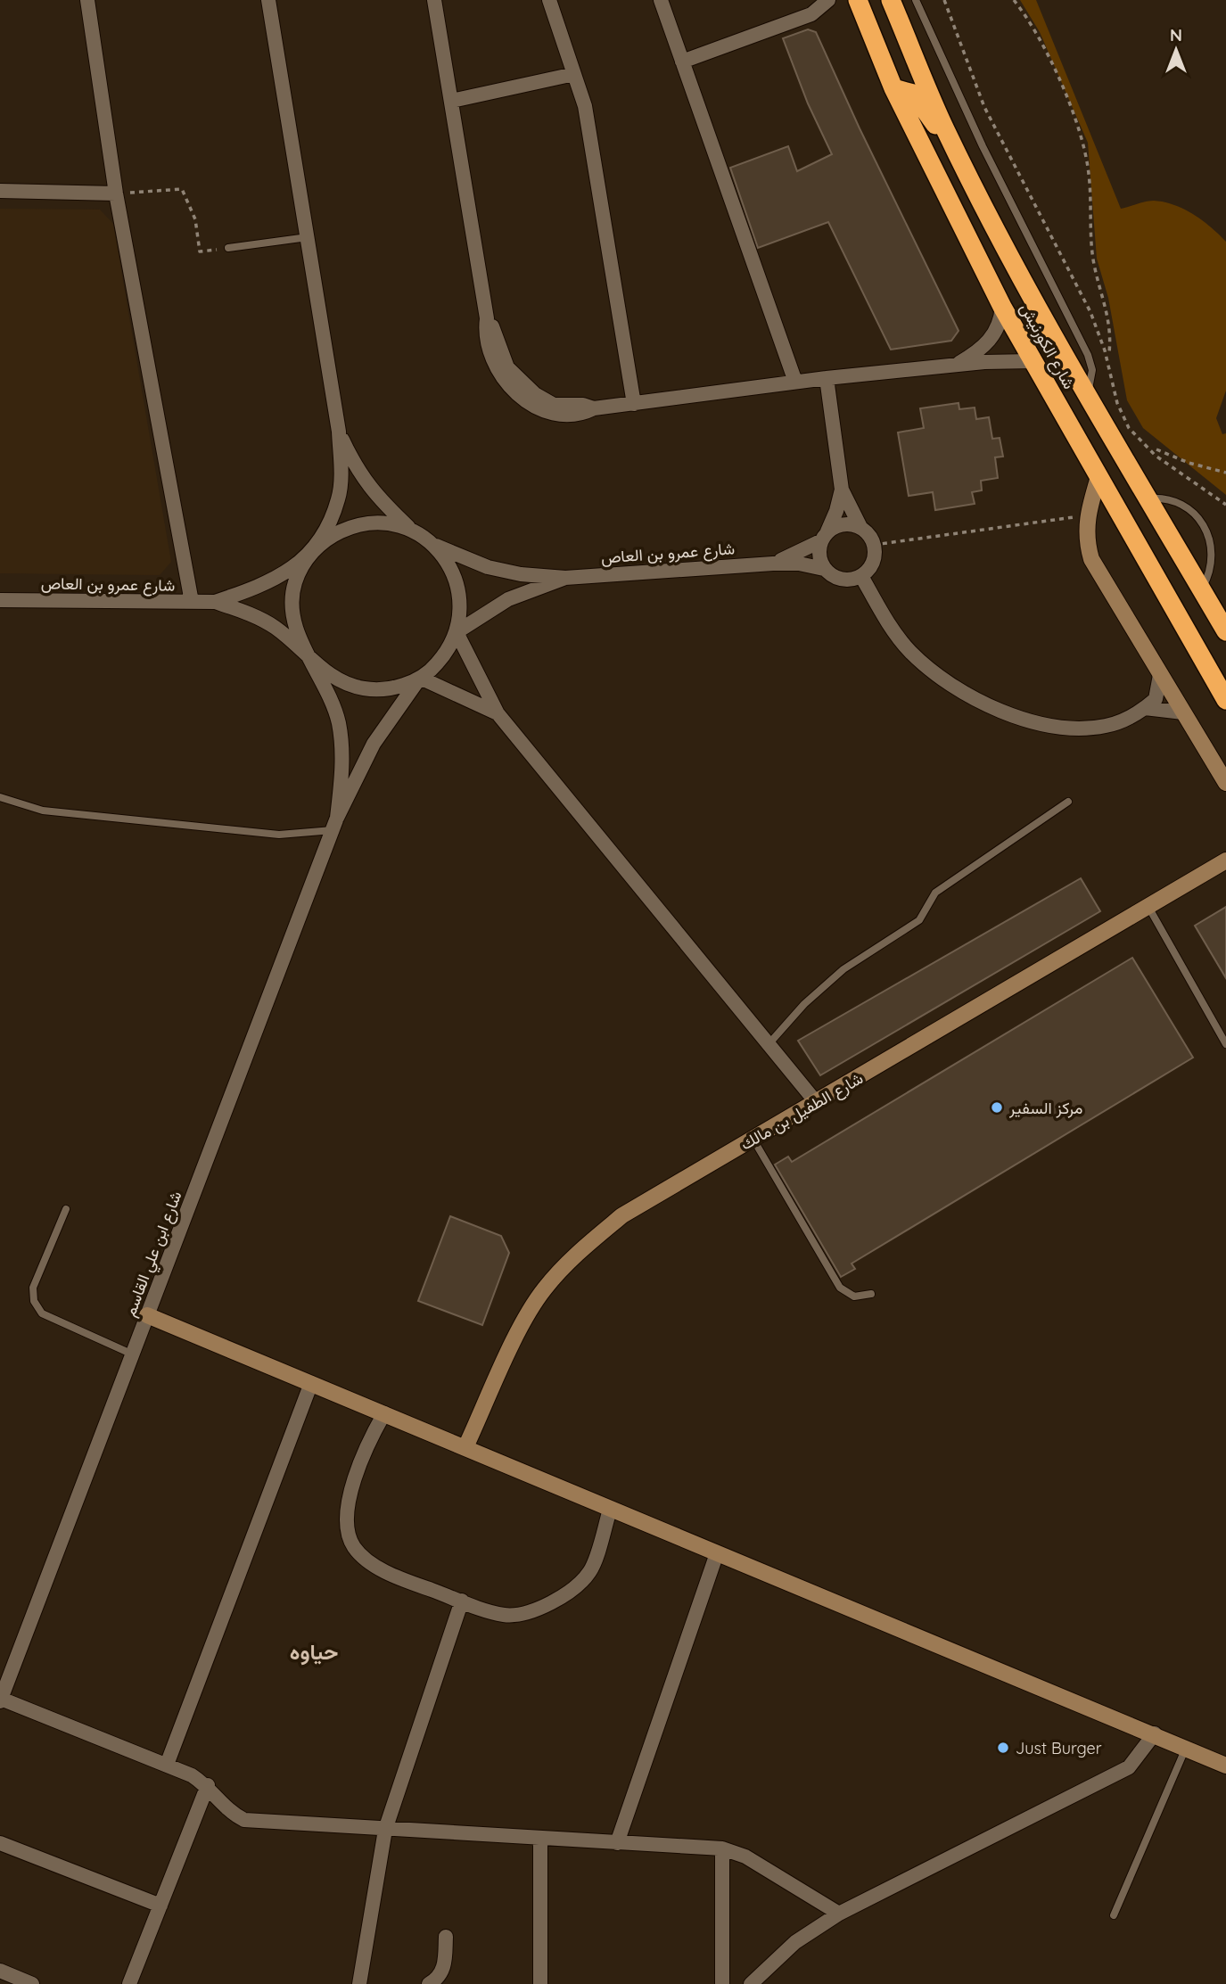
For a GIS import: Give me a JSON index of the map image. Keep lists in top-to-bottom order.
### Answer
{
  "streets": {
    "highway": ["شارع الكورنيش"],
    "street": ["شارع عمرو بن العاص", "شارع الطفيل بن مالك", "شارع ابن علي القاسم"]
  },
  "crossings": [
    ["شارع عمرو بن العاص", "شارع ابن علي القاسم"]
  ],
  "districts": ["حياوه"],
  "places": ["مركز السفير", "Just Burger"],
  "north": "top"
}
